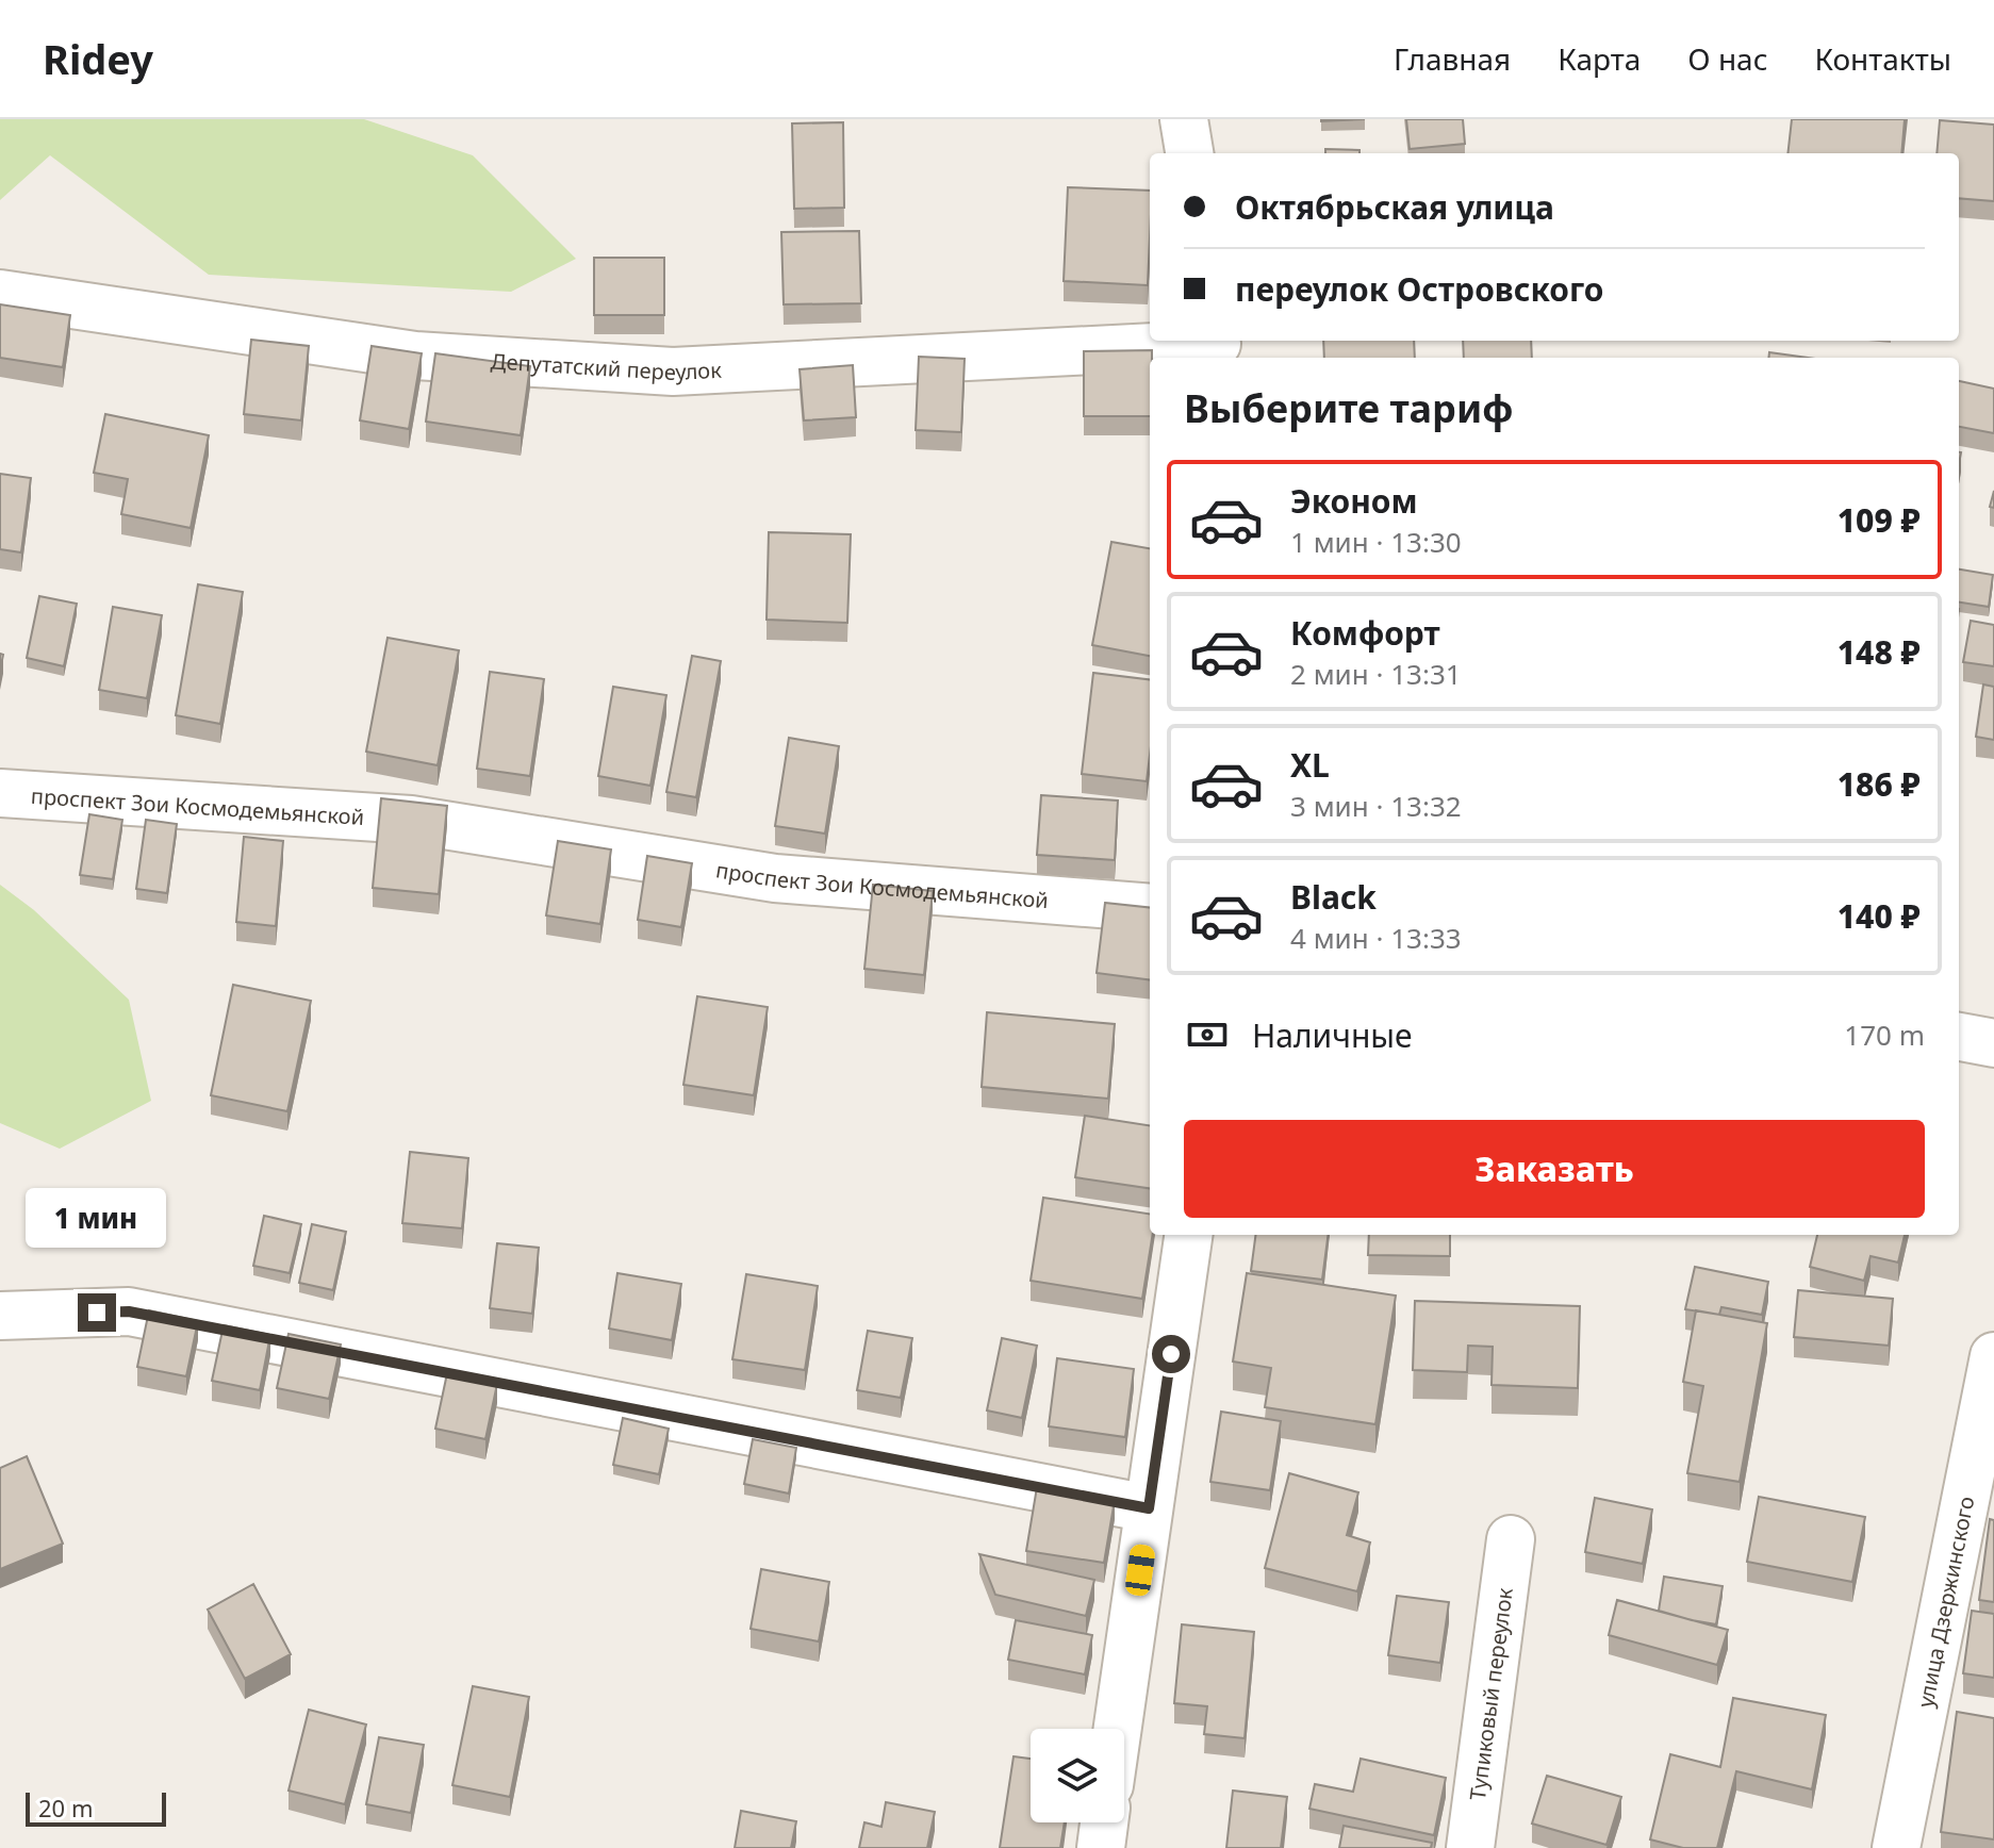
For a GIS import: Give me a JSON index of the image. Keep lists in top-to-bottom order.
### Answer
{
  "streets": {
    "street": [
      "Депутатский переулок",
      "проспект Зои Космодемьянской",
      "улица Дзержинского",
      "Тупиковый переулок"
    ]
  },
  "scale_bar": "20 m",
  "page": {
    "header": "Ridey",
    "nav": [
      "Главная",
      "Карта",
      "О нас",
      "Контакты"
    ],
    "banner": ["Октябрьская улица", "переулок Островского"],
    "heading": "Выберите тариф",
    "list": [
      {
        "name": "Эконом",
        "note": "1 мин · 13:30",
        "value": "109 ₽"
      },
      {
        "name": "Комфорт",
        "note": "2 мин · 13:31",
        "value": "148 ₽"
      },
      {
        "name": "XL",
        "note": "3 мин · 13:32",
        "value": "186 ₽"
      },
      {
        "name": "Black",
        "note": "4 мин · 13:33",
        "value": "140 ₽"
      }
    ],
    "pay": ["Наличные", "170 m"],
    "buttons": "Заказать",
    "bubble": "1 мин",
    "scale": "20 m"
  }
}
